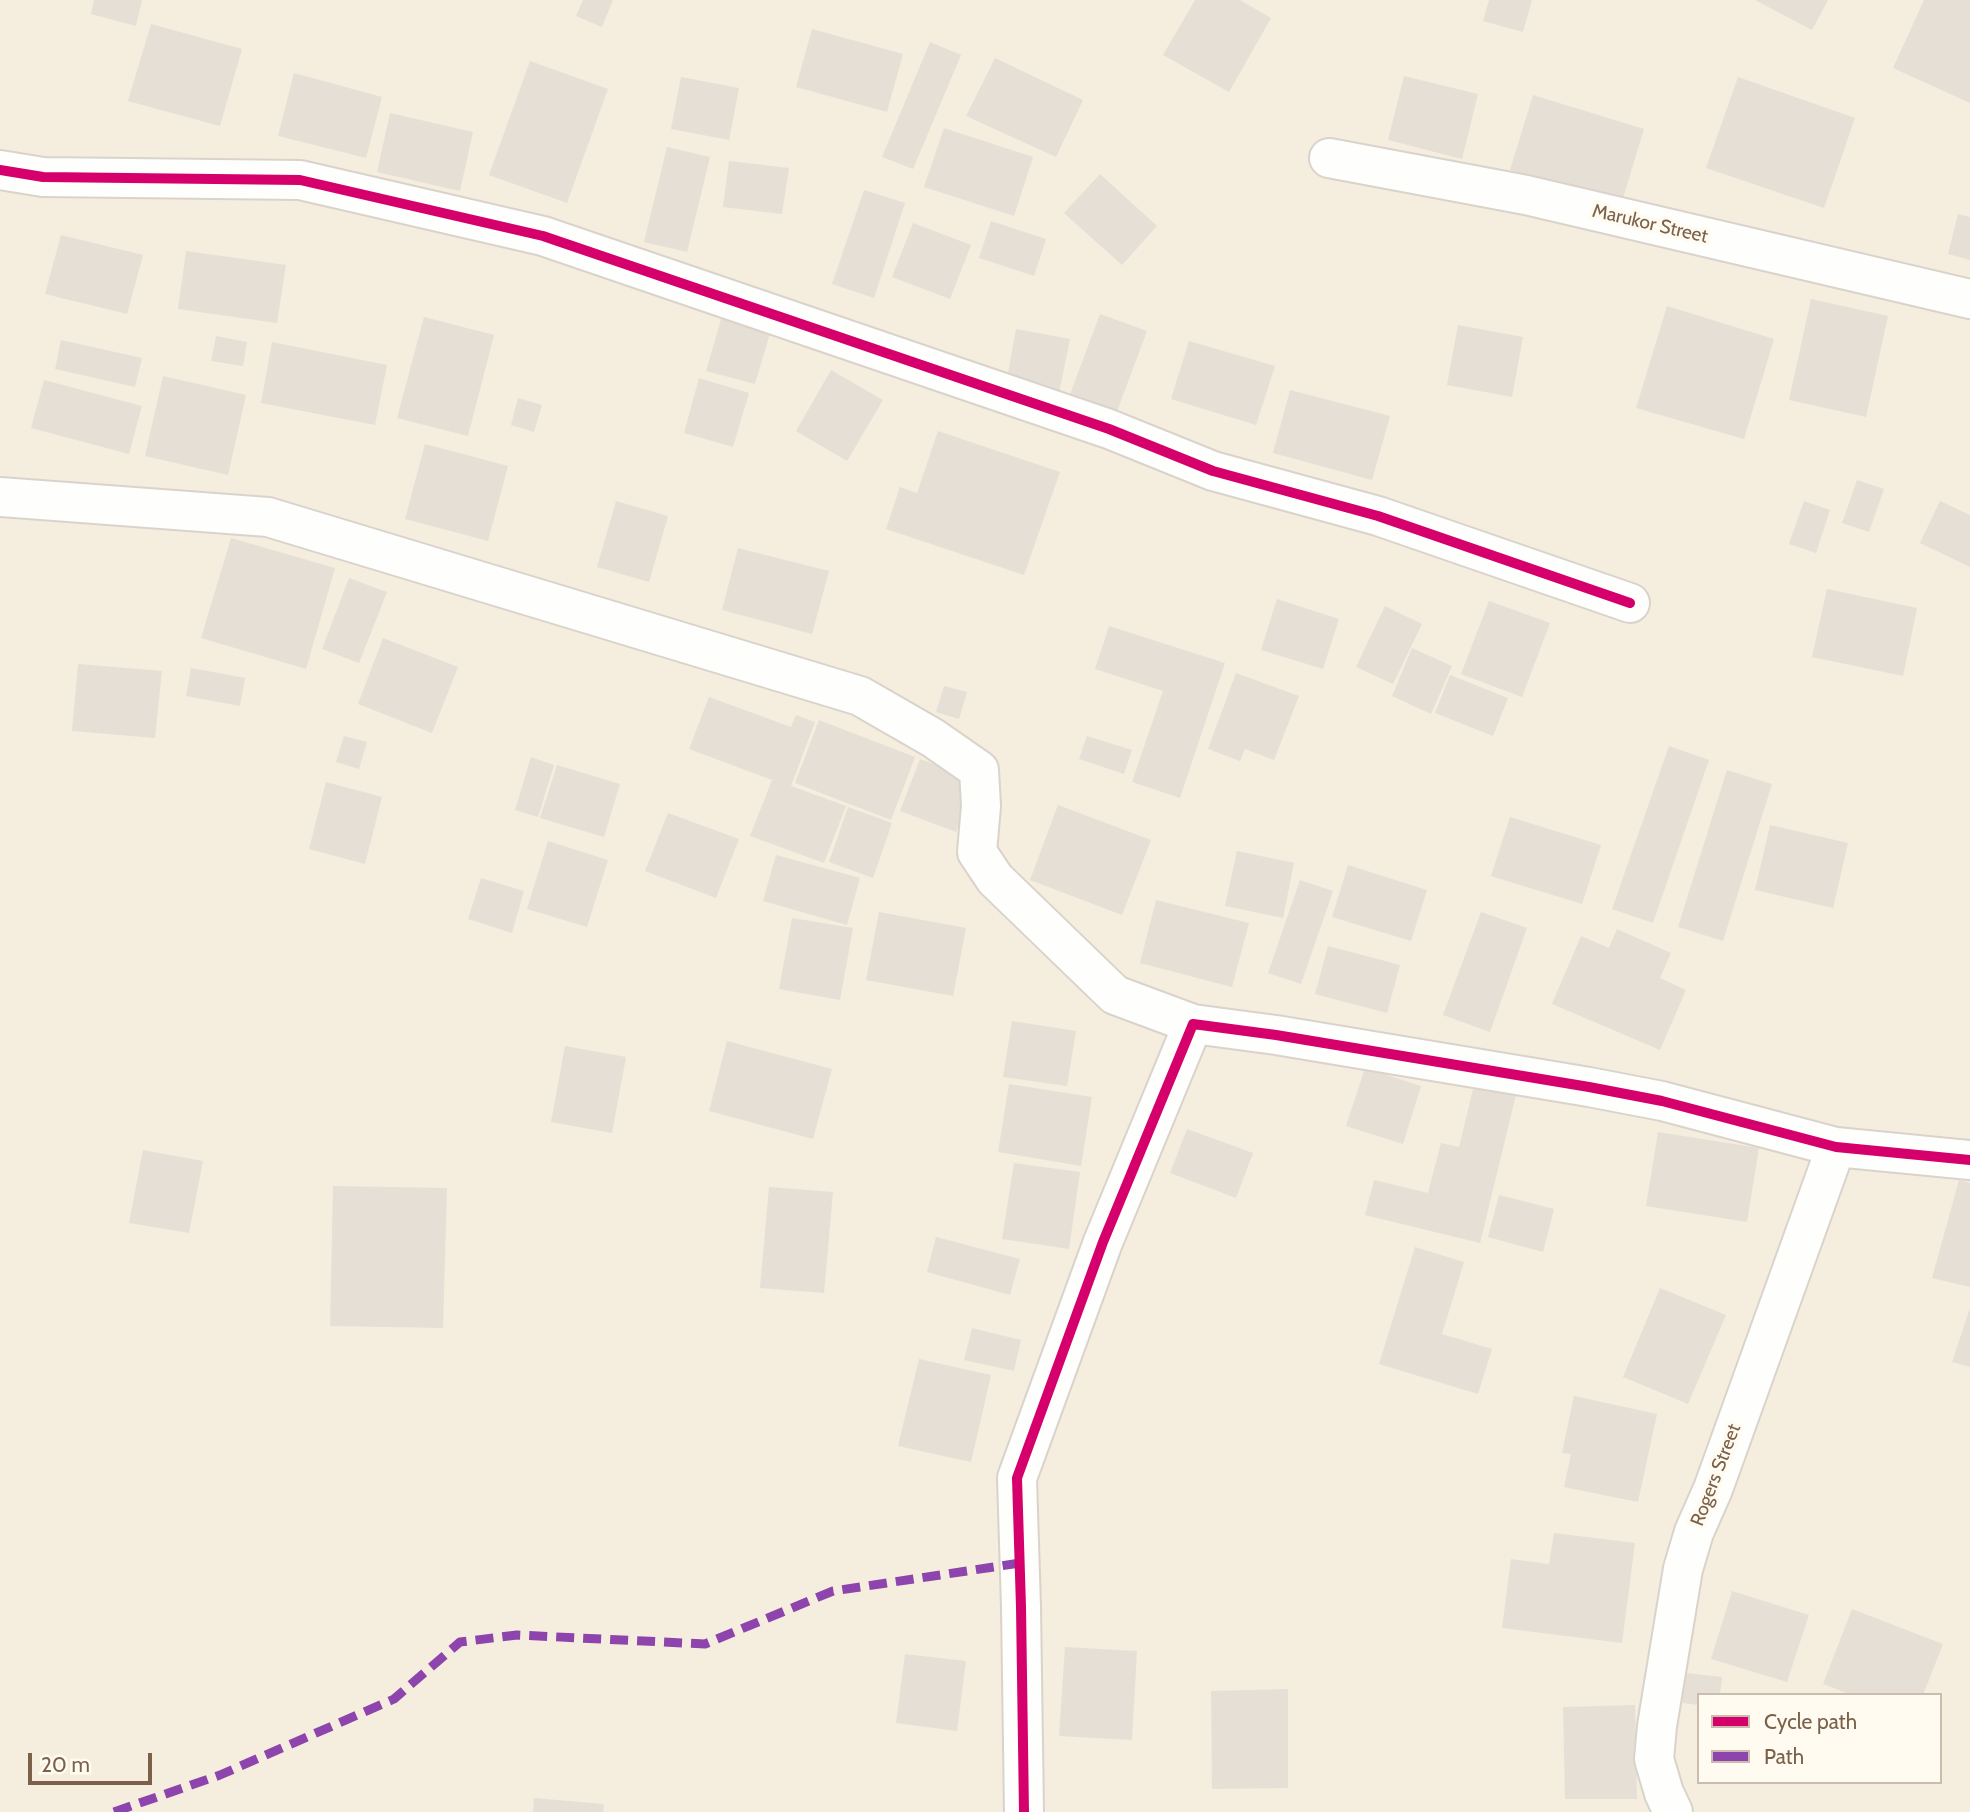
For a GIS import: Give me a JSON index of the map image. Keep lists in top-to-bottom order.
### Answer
{
  "streets": {
    "street": ["Marukor Street", "Rogers Street"]
  },
  "legend": ["Cycle path", "Path"],
  "scale_bar": "20 m"
}
